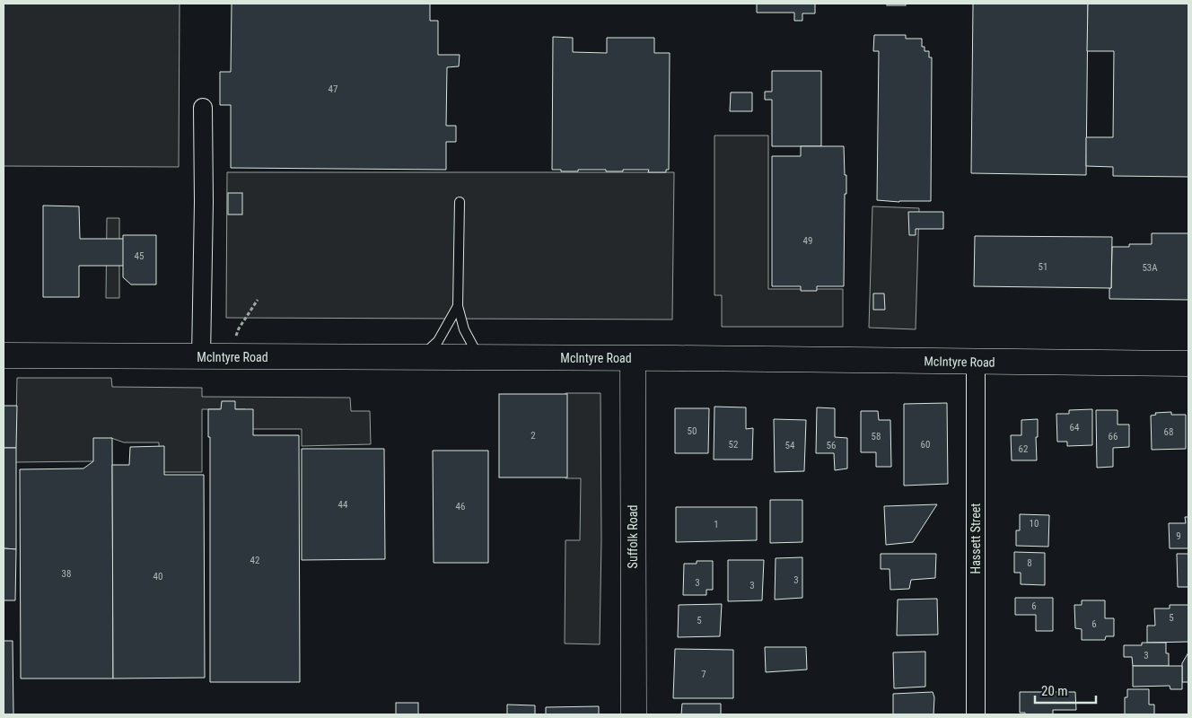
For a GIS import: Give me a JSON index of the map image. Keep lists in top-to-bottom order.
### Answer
{
  "streets": {
    "main road": ["McIntyre Road", "Suffolk Road"],
    "street": ["Hassett Street"]
  },
  "crossings": [
    ["McIntyre Road", "Suffolk Road"],
    ["McIntyre Road", "Hassett Street"]
  ],
  "house_numbers": [
    "47",
    "49",
    "45",
    "51",
    "53A",
    "64",
    "50",
    "68",
    "2",
    "58",
    "66",
    "52",
    "60",
    "54",
    "56",
    "62",
    "44",
    "46",
    "10",
    "1",
    "9",
    "42",
    "8",
    "38",
    "40",
    "3",
    "3",
    "3",
    "6",
    "5",
    "5",
    "6",
    "3",
    "7"
  ],
  "scale_bar": "20 m"
}
